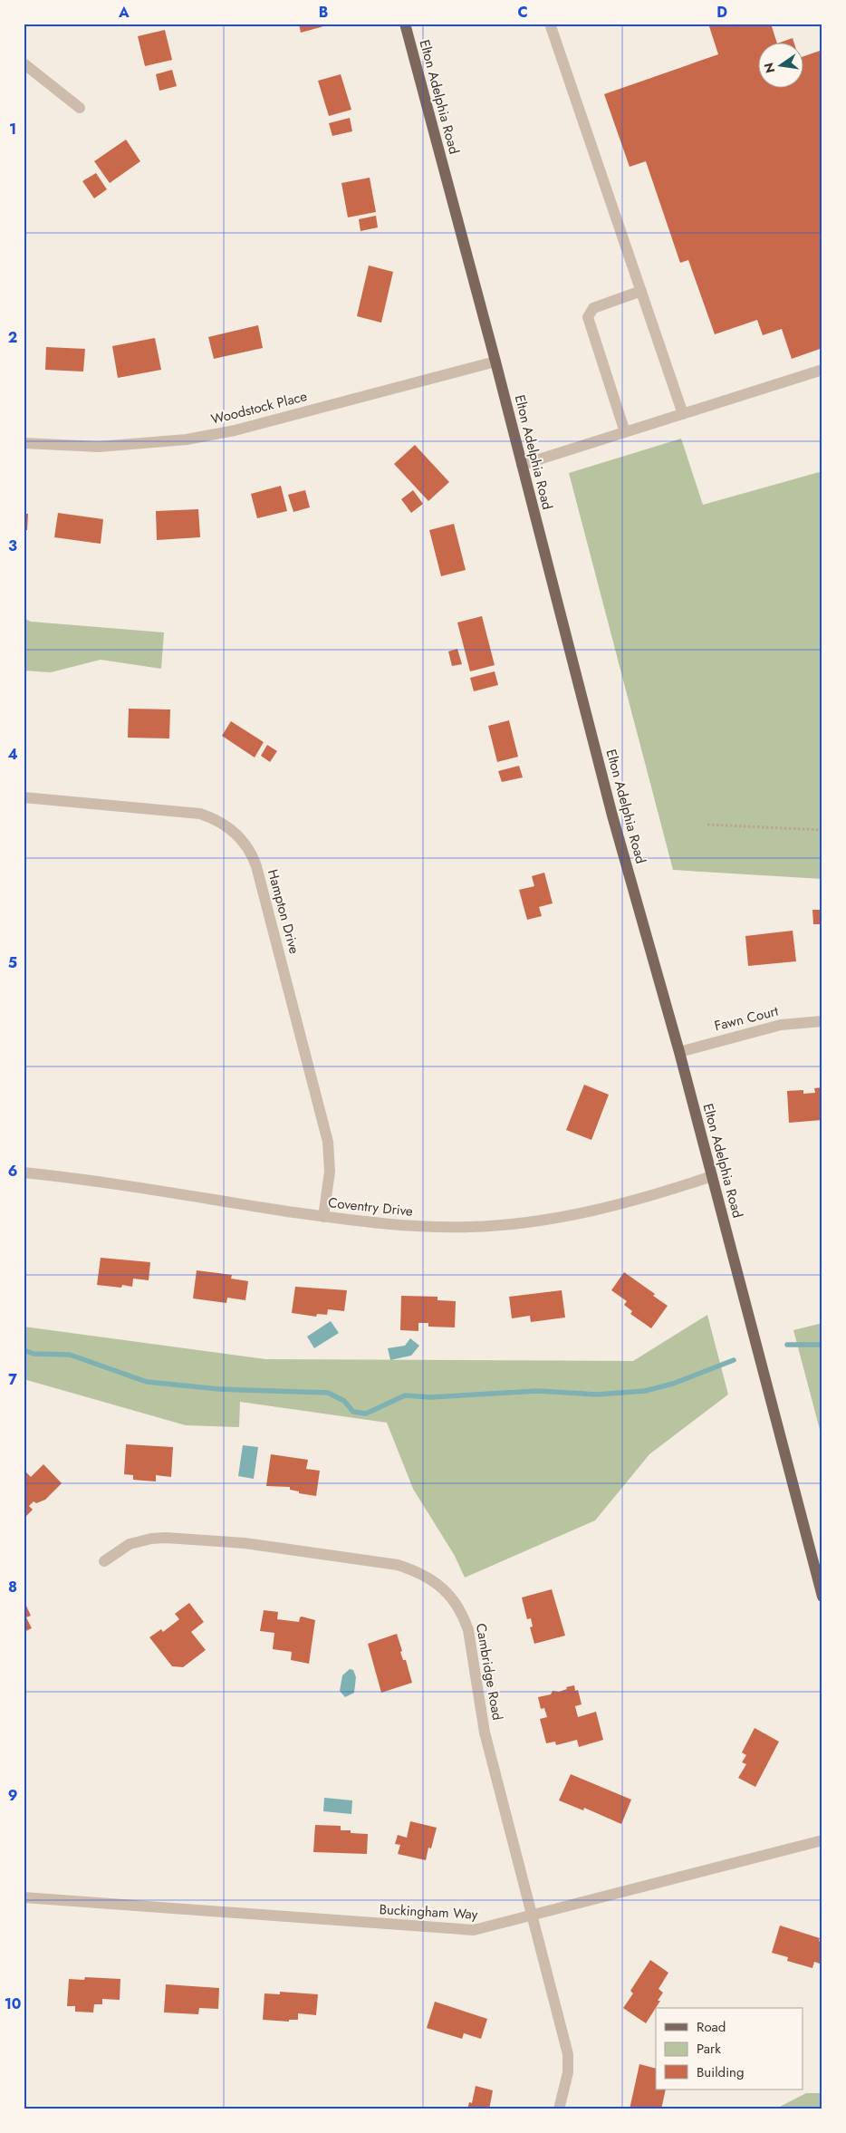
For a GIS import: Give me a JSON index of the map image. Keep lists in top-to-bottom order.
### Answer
{
  "streets": {
    "main road": ["Elton Adelphia Road"],
    "street": [
      "Woodstock Place",
      "Hampton Drive",
      "Fawn Court",
      "Coventry Drive",
      "Cambridge Road",
      "Buckingham Way"
    ]
  },
  "crossings": [
    ["Elton Adelphia Road", "Woodstock Place"],
    ["Elton Adelphia Road", "Fawn Court"],
    ["Elton Adelphia Road", "Coventry Drive"],
    ["Hampton Drive", "Coventry Drive"],
    ["Cambridge Road", "Buckingham Way"]
  ],
  "legend": ["Road", "Park", "Building"],
  "north": "left",
  "grid": {
    "columns": [
      "A",
      "B",
      "C",
      "D"
    ],
    "rows": [
      "1",
      "2",
      "3",
      "4",
      "5",
      "6",
      "7",
      "8",
      "9",
      "10"
    ]
  }
}
